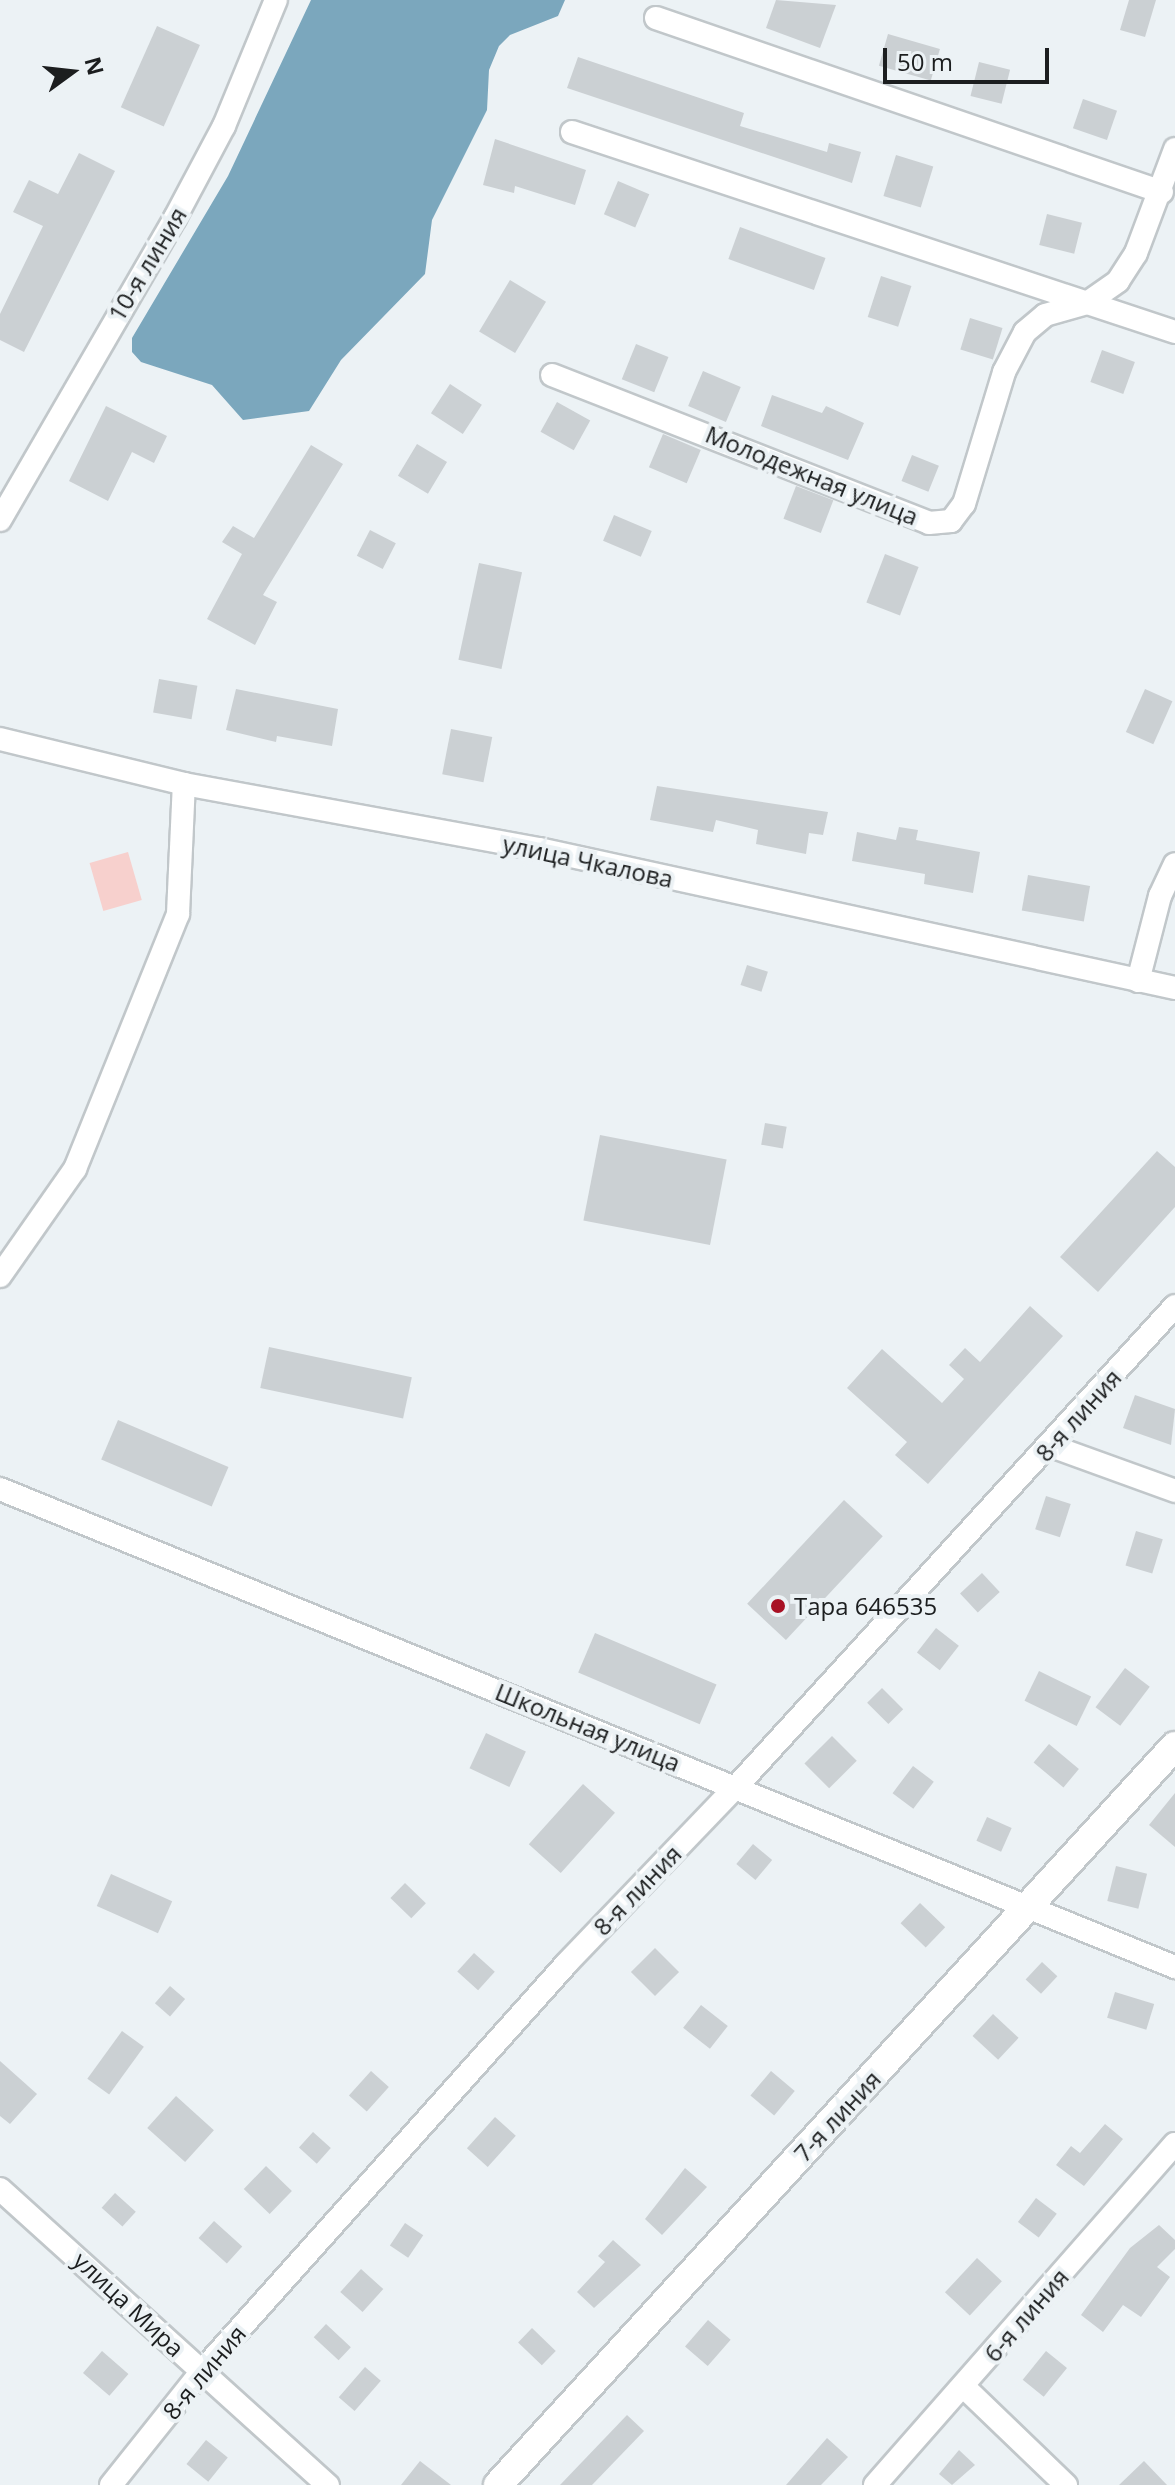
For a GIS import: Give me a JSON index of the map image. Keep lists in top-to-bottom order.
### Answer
{
  "streets": {
    "main road": ["7-я линия"],
    "street": [
      "10-я линия",
      "Молодежная улица",
      "улица Чкалова",
      "8-я линия",
      "Школьная улица",
      "улица Мира",
      "6-я линия"
    ]
  },
  "crossings": [
    ["8-я линия", "Школьная улица"],
    ["8-я линия", "улица Мира"],
    ["Школьная улица", "7-я линия"]
  ],
  "places": ["Тара 646535"],
  "scale_bar": "50 m",
  "north": "right"
}
